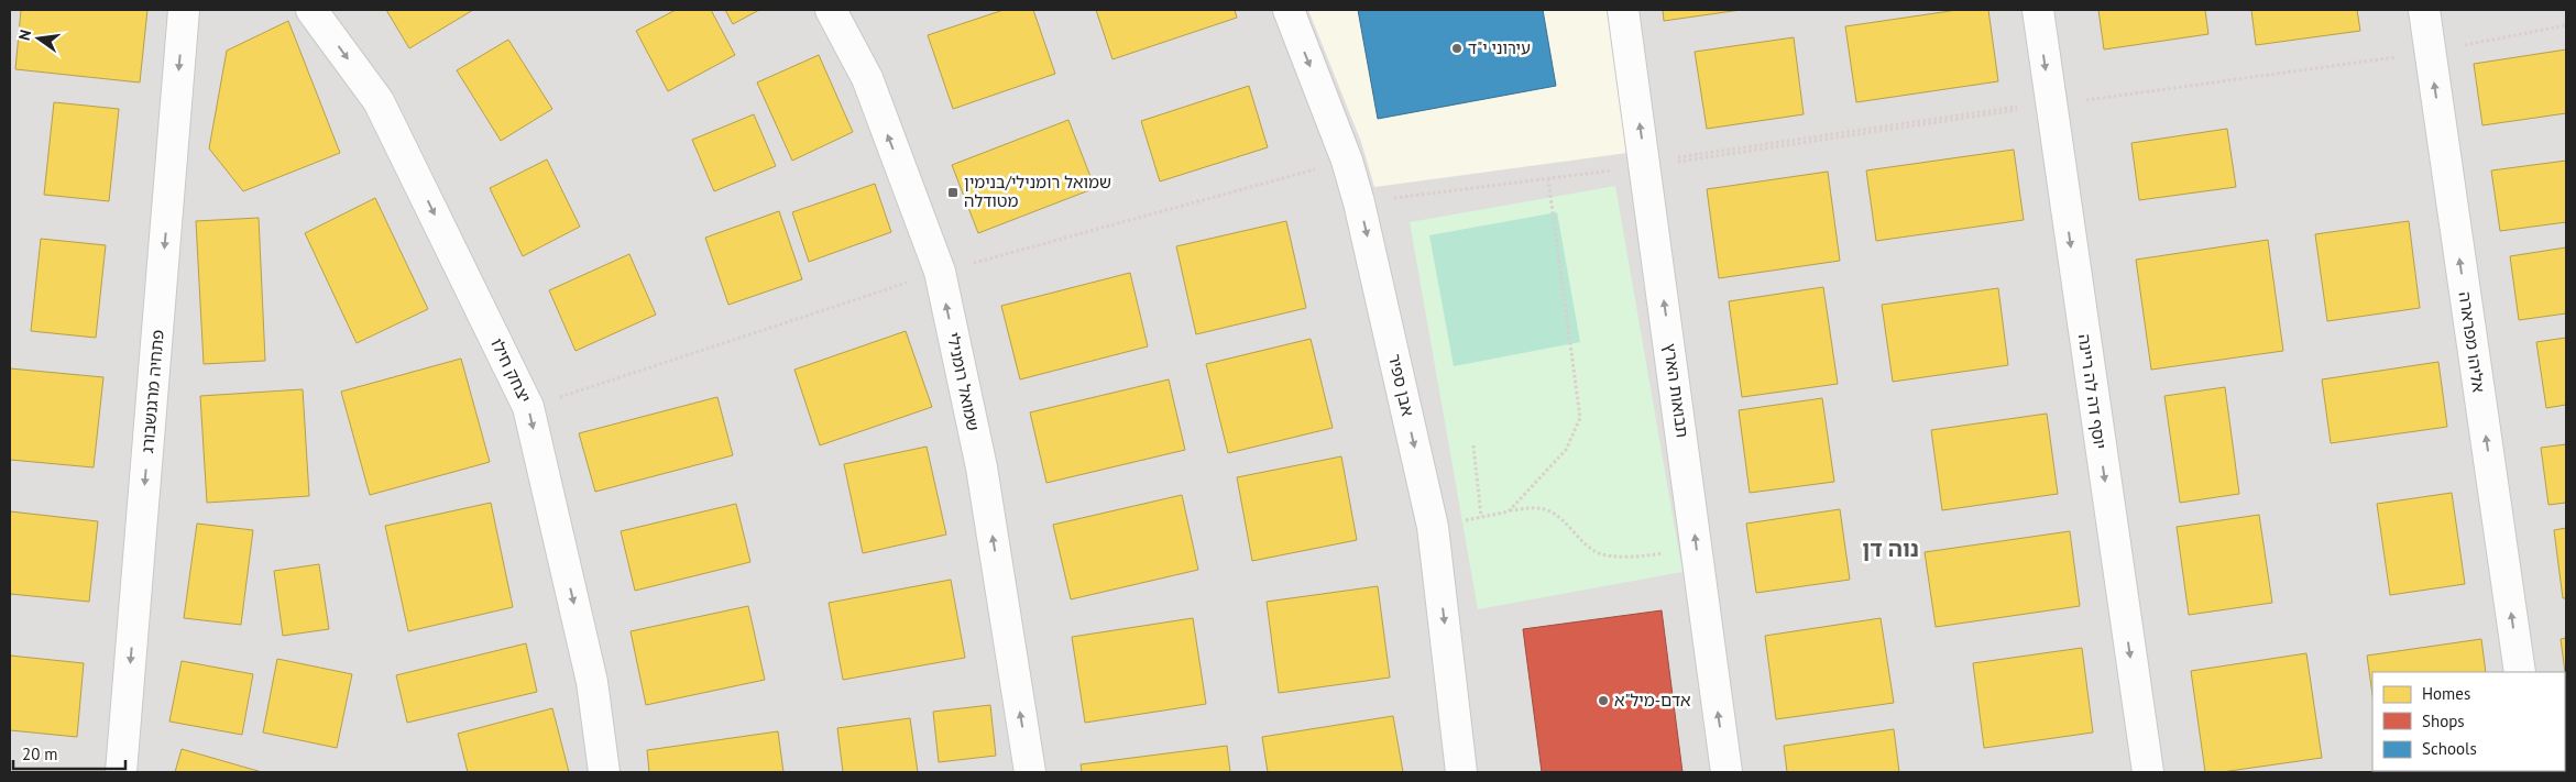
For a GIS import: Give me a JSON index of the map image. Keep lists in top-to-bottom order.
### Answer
{
  "streets": {
    "street": [
      "אליהו מפרארה",
      "יצחק חילו",
      "שמואל רומנילי",
      "אבן ספיר",
      "תבואות הארץ",
      "פתחיה מרגנשבורג",
      "יוסף דה לה ריינה"
    ]
  },
  "one_way": [
    "אליהו מפרארה",
    "יצחק חילו",
    "שמואל רומנילי",
    "אבן ספיר",
    "תבואות הארץ",
    "פתחיה מרגנשבורג",
    "יוסף דה לה ריינה"
  ],
  "districts": ["נוה דן"],
  "places": {
    "other": ["עירוני י\"ד", "אדם-מיל\"א"],
    "transit": ["שמואל רומנילי/בנימין מטודלה"]
  },
  "legend": ["Homes", "Shops", "Schools"],
  "scale_bar": "20 m",
  "north": "left"
}
